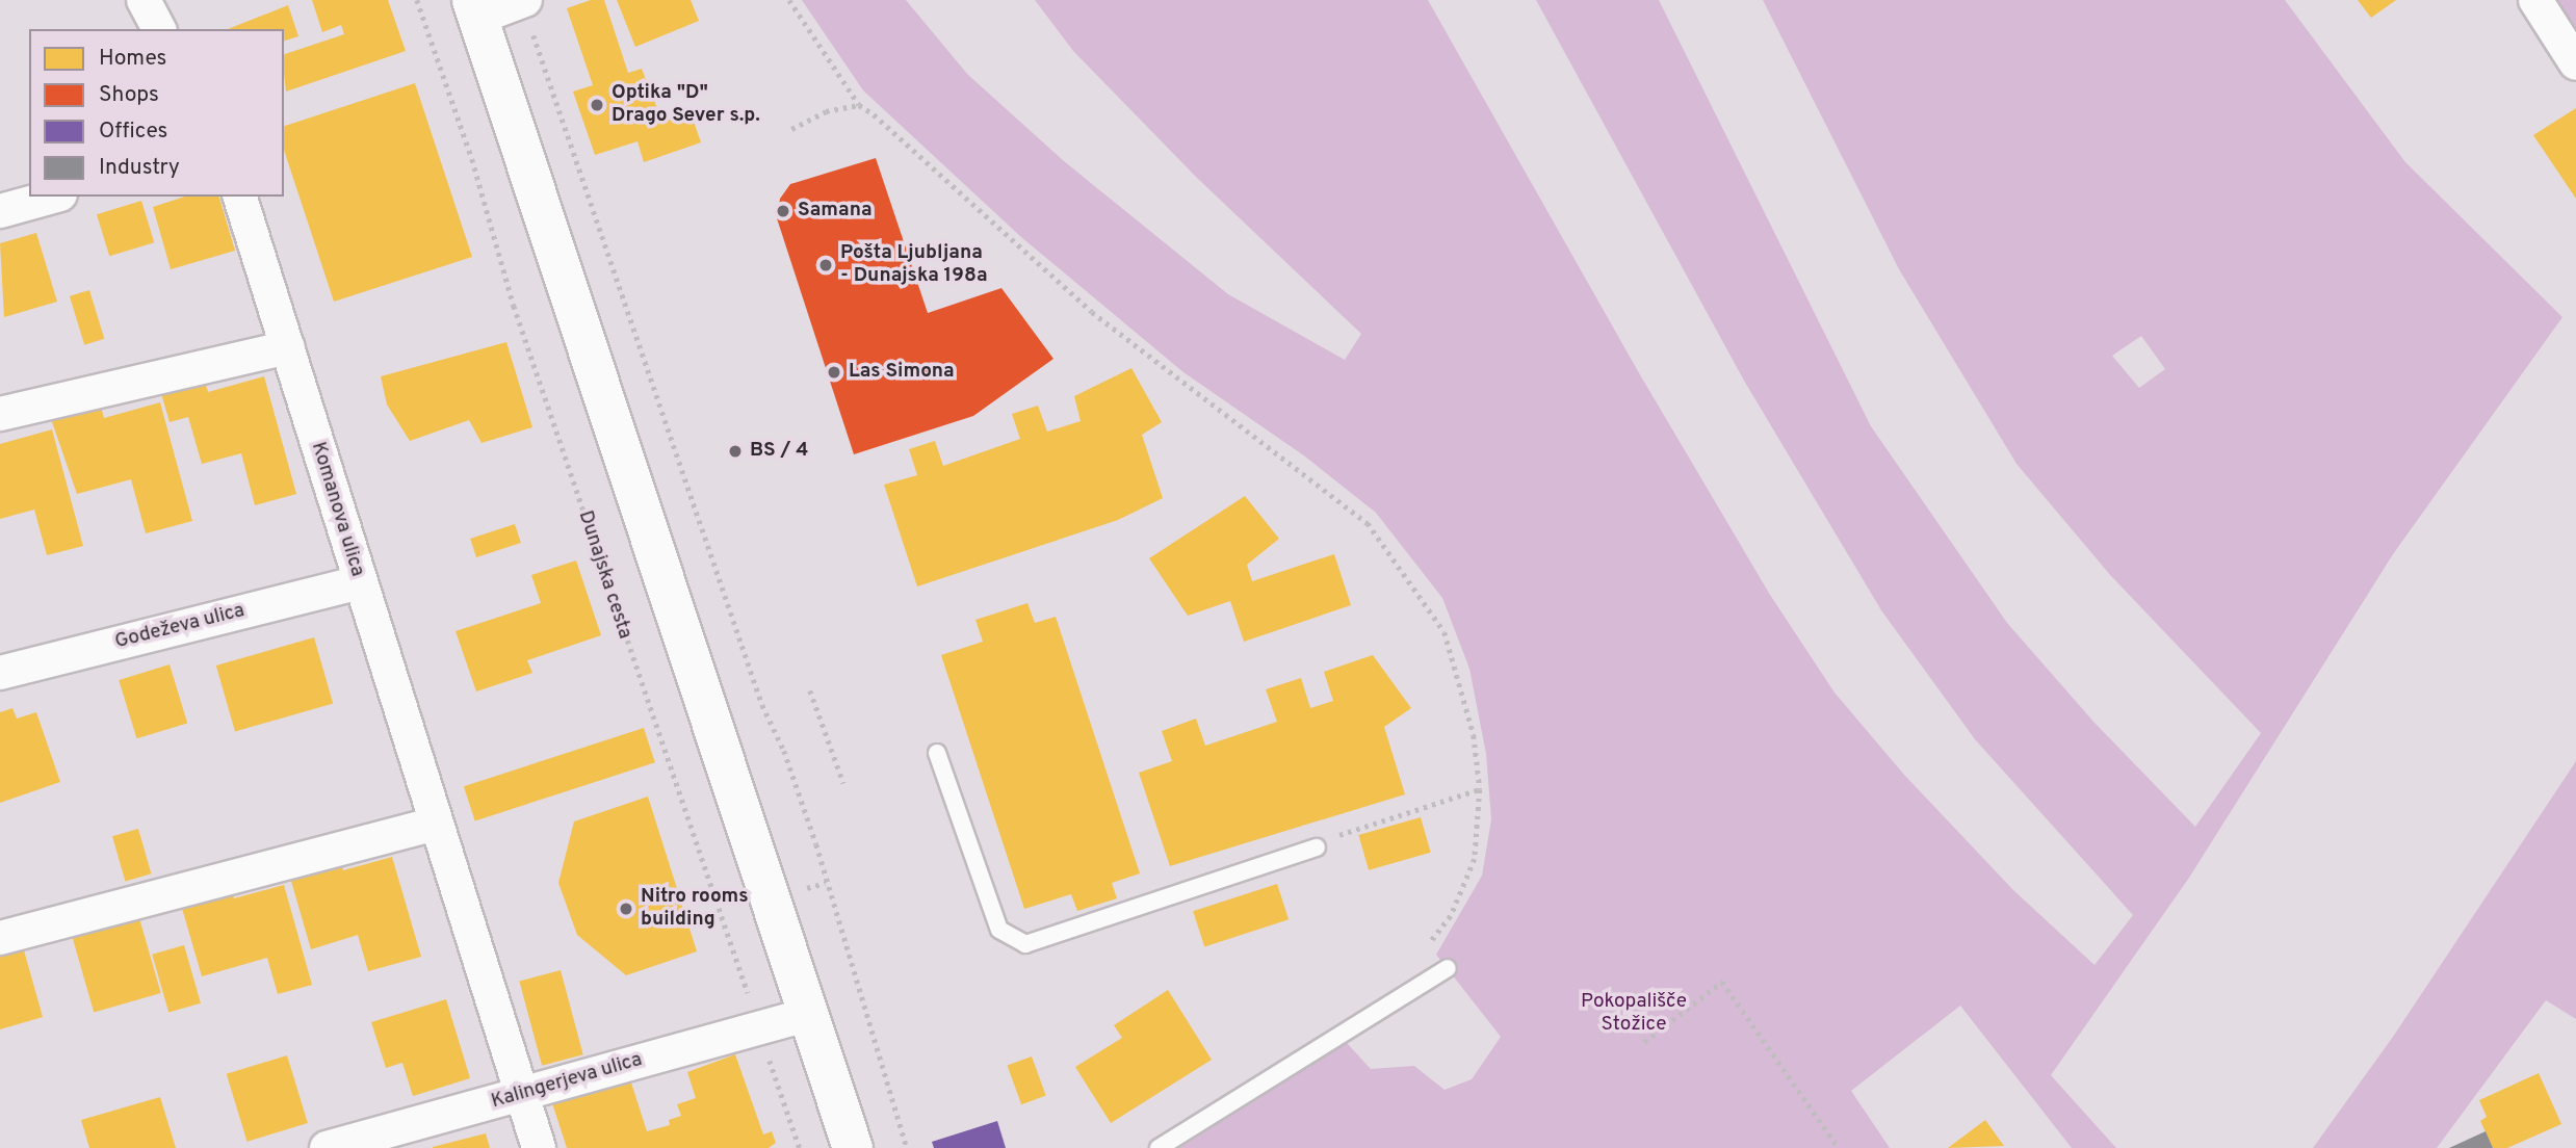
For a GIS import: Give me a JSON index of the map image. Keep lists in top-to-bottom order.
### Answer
{
  "streets": {
    "street": ["Komanova ulica", "Godeževa ulica", "Kalingerjeva ulica"],
    "path": ["Dunajska cesta"]
  },
  "crossings": [
    ["Komanova ulica", "Godeževa ulica"],
    ["Komanova ulica", "Kalingerjeva ulica"],
    ["Dunajska cesta", "Kalingerjeva ulica"]
  ],
  "parks": ["Pokopališče Stožice"],
  "places": [
    "Optika \"D\" Drago Sever s.p.",
    "Samana",
    "Pošta Ljubljana - Dunajska 198a",
    "Las Simona",
    "BS / 4",
    "Nitro rooms building"
  ],
  "legend": [
    "Homes",
    "Shops",
    "Offices",
    "Industry"
  ]
}
